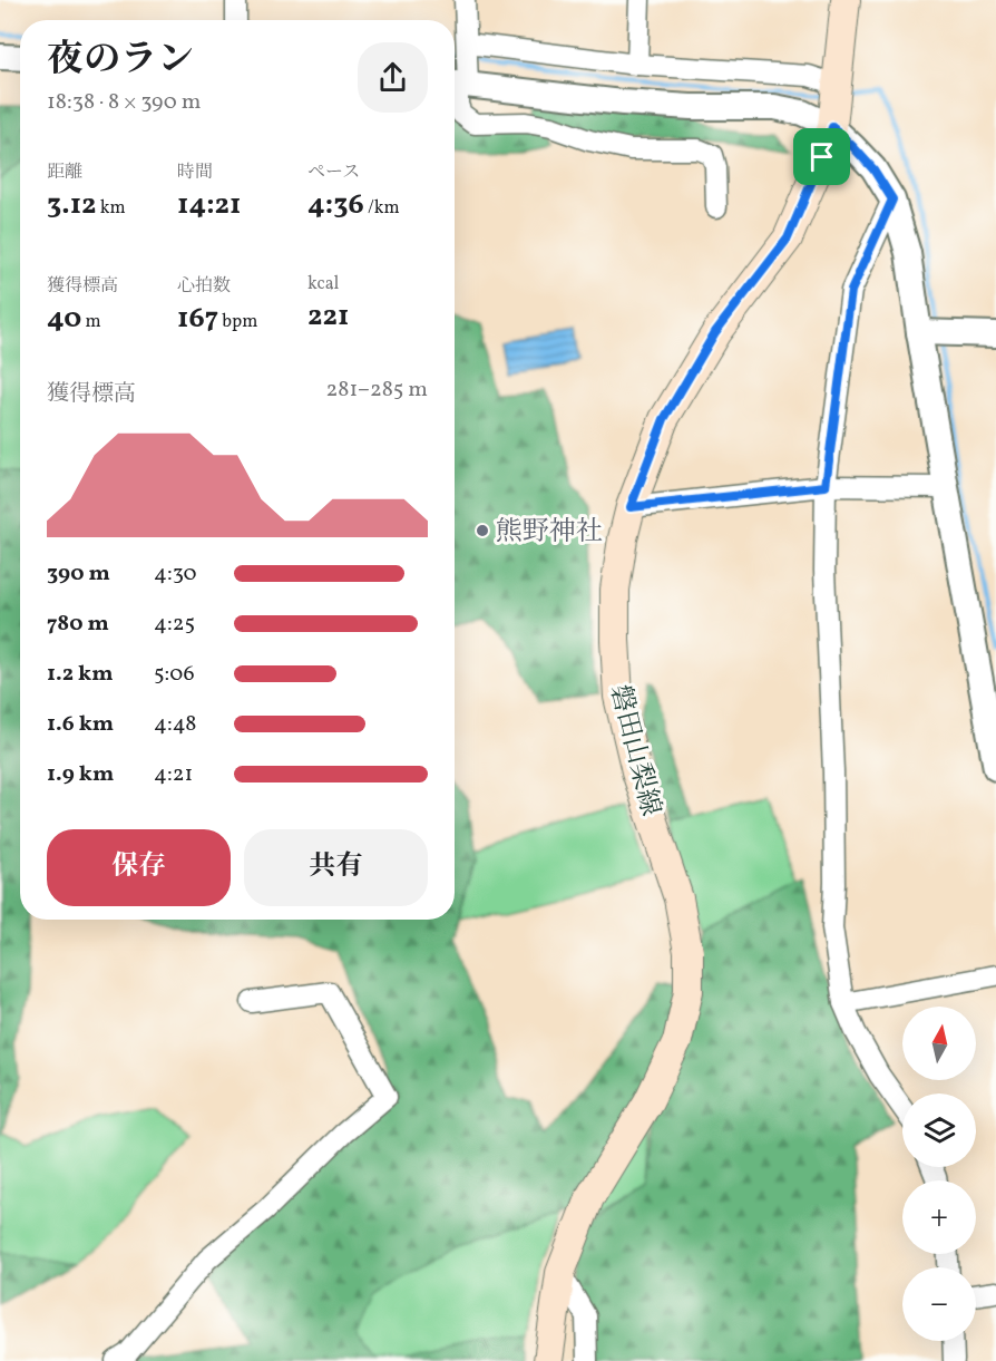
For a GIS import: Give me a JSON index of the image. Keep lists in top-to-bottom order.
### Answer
{
  "streets": {
    "main road": ["磐田山梨線"]
  },
  "places": ["熊野神社"],
  "north": "top",
  "page": {
    "heading": ["夜のラン", "18:38 · 8 × 390 m"],
    "stats": [
      ["距離", "3.12 km"],
      ["時間", "14:21"],
      ["ペース", "4:36 /km"],
      ["獲得標高", "40 m"],
      ["心拍数", "167 bpm"],
      ["kcal", "221"]
    ],
    "chart": ["獲得標高", "281–285 m"],
    "list": [
      {
        "name": "390 m",
        "note": "4:30"
      },
      {
        "name": "780 m",
        "note": "4:25"
      },
      {
        "name": "1.2 km",
        "note": "5:06"
      },
      {
        "name": "1.6 km",
        "note": "4:48"
      },
      {
        "name": "1.9 km",
        "note": "4:21"
      }
    ],
    "buttons": ["保存", "共有"],
    "map_buttons": ["+", "−"]
  }
}
